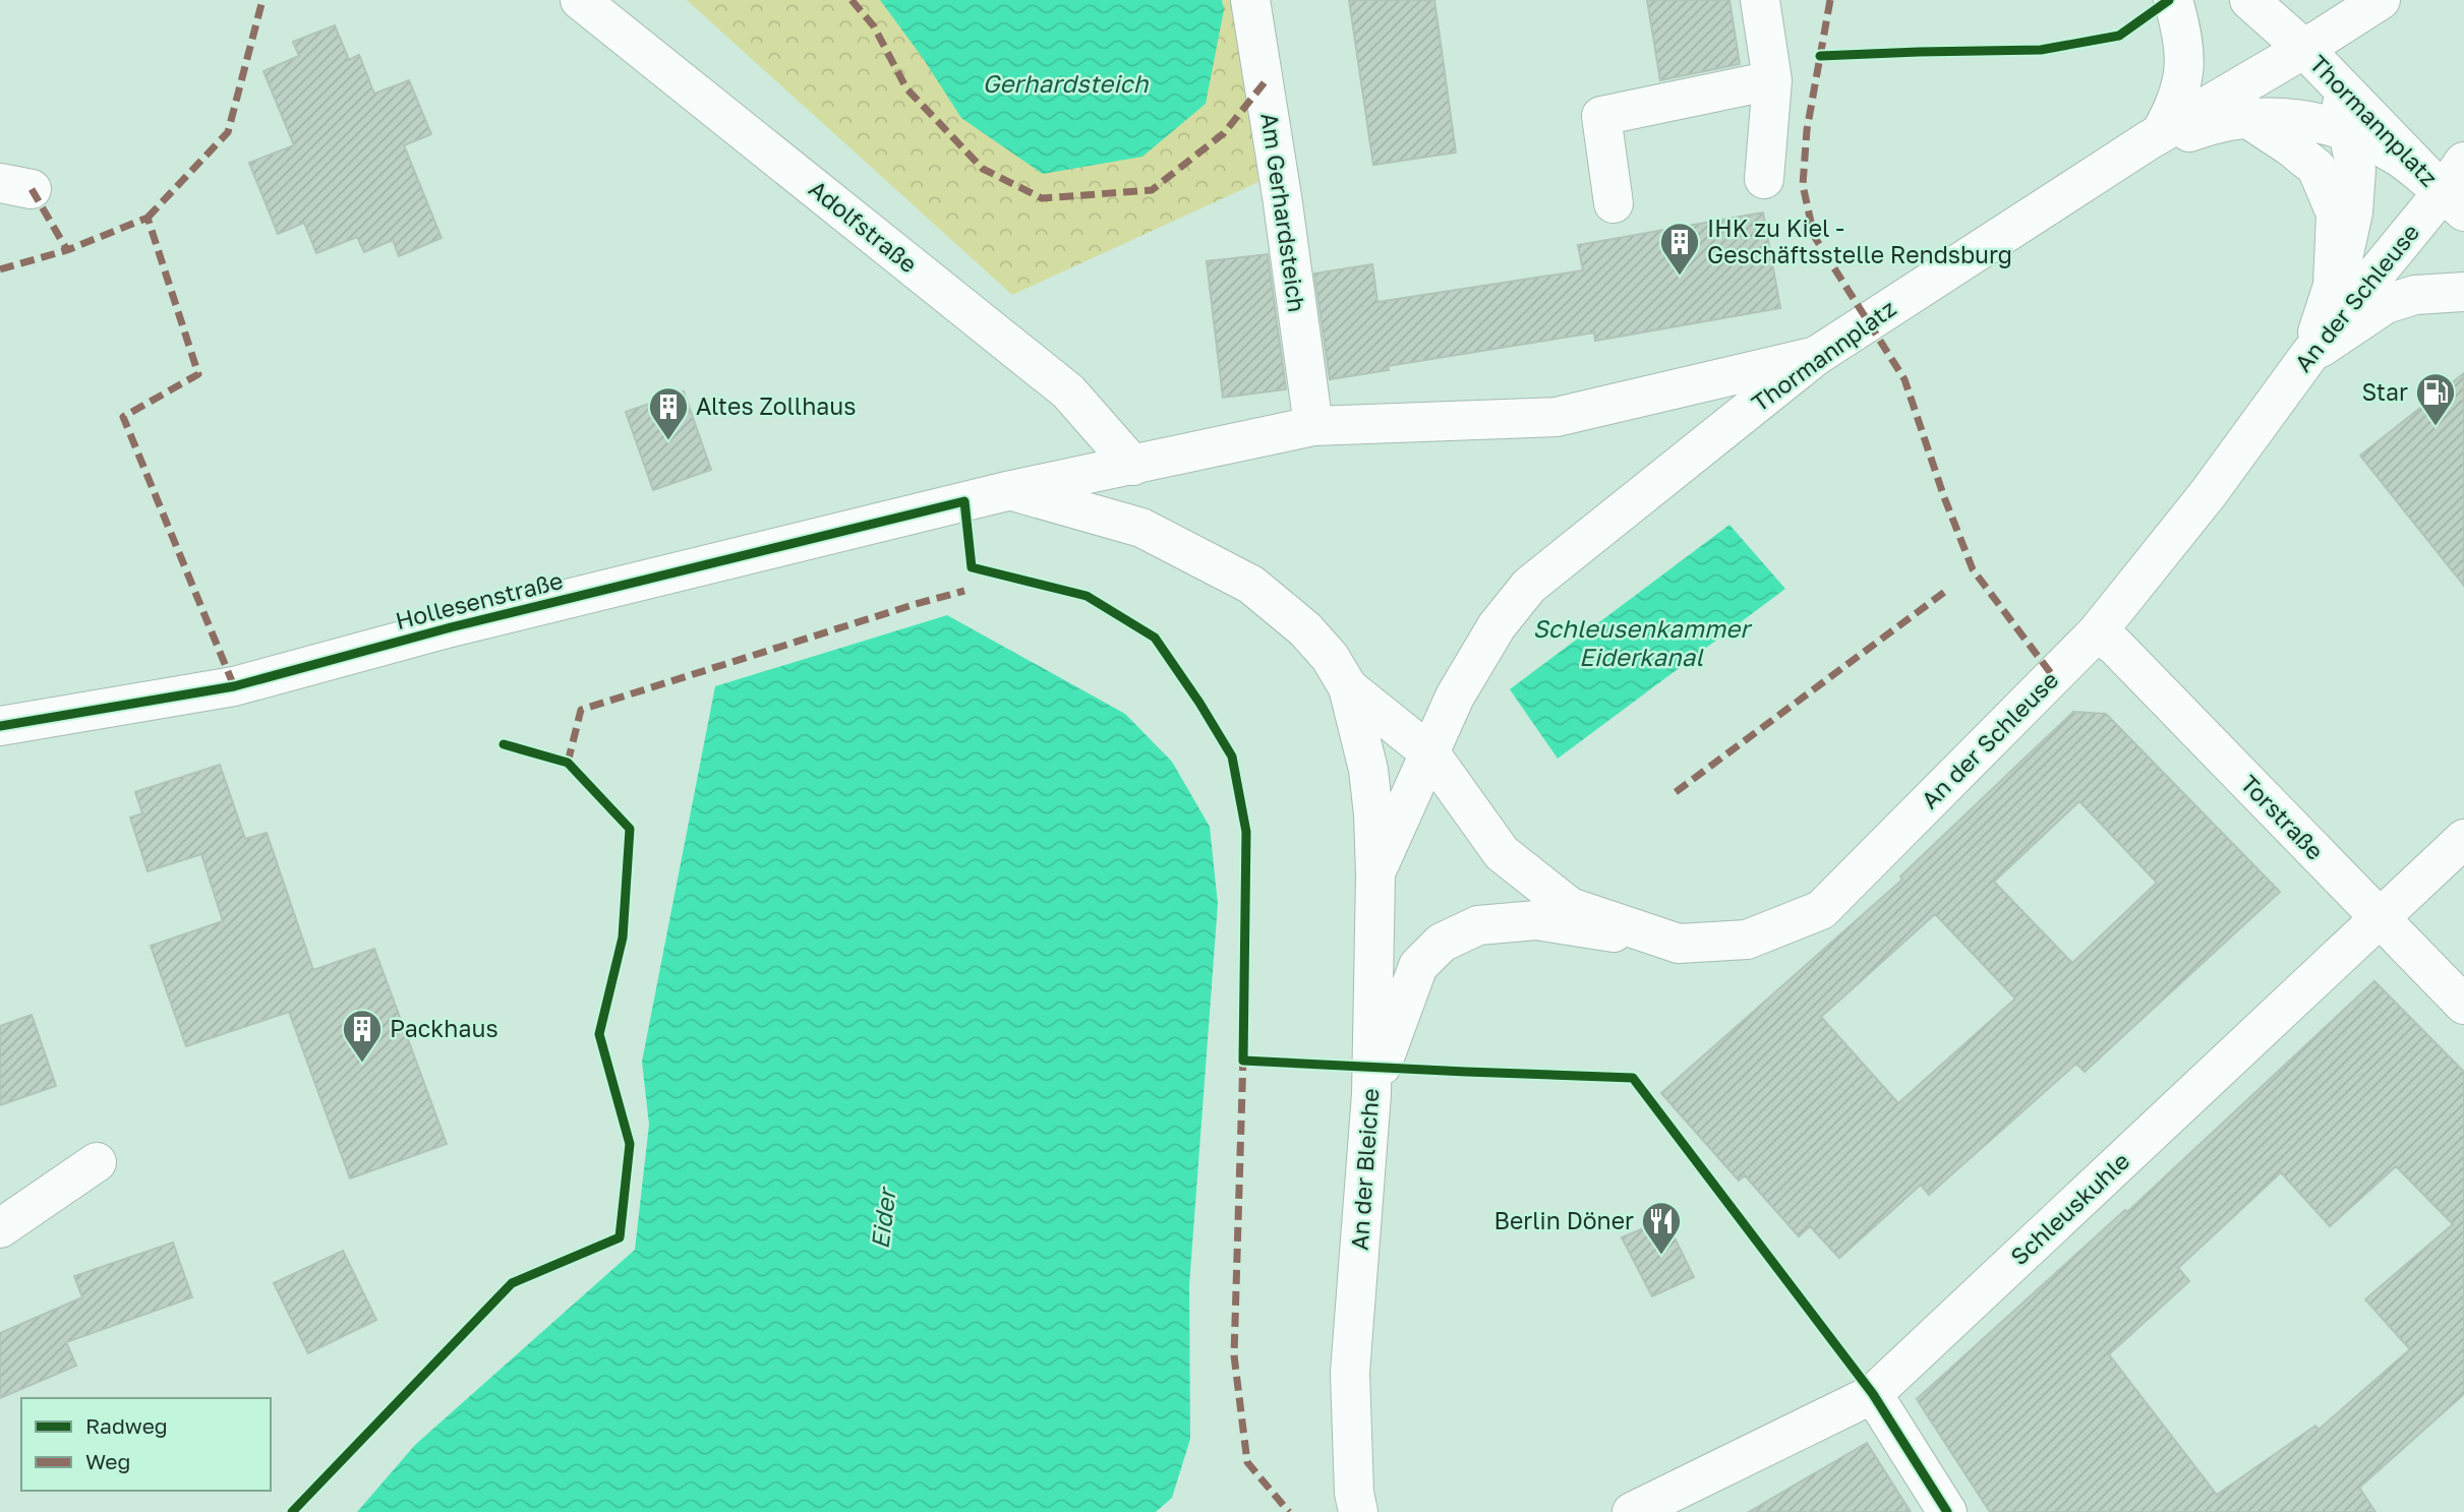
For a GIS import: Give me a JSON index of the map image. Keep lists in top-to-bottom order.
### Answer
{
  "streets": {
    "main road": [
      "Thormannplatz",
      "Am Gerhardsteich",
      "Adolfstraße",
      "An der Schleuse",
      "Hollesenstraße",
      "Torstraße",
      "An der Bleiche",
      "Schleuskuhle"
    ]
  },
  "crossings": [
    ["Thormannplatz", "An der Schleuse"],
    ["Thormannplatz", "Hollesenstraße"],
    ["Thormannplatz", "An der Bleiche"],
    ["An der Schleuse", "Hollesenstraße"],
    ["An der Schleuse", "Torstraße"],
    ["An der Schleuse", "An der Bleiche"],
    ["Hollesenstraße", "An der Bleiche"],
    ["Torstraße", "Schleuskuhle"]
  ],
  "water": ["Gerhardsteich", "Schleusenkammer Eiderkanal", "Eider"],
  "places": {
    "building": ["IHK zu Kiel - Geschäftsstelle Rendsburg", "Altes Zollhaus", "Packhaus"],
    "fuel station": ["Star"],
    "restaurant": ["Berlin Döner"]
  },
  "legend": ["Radweg", "Weg"]
}
